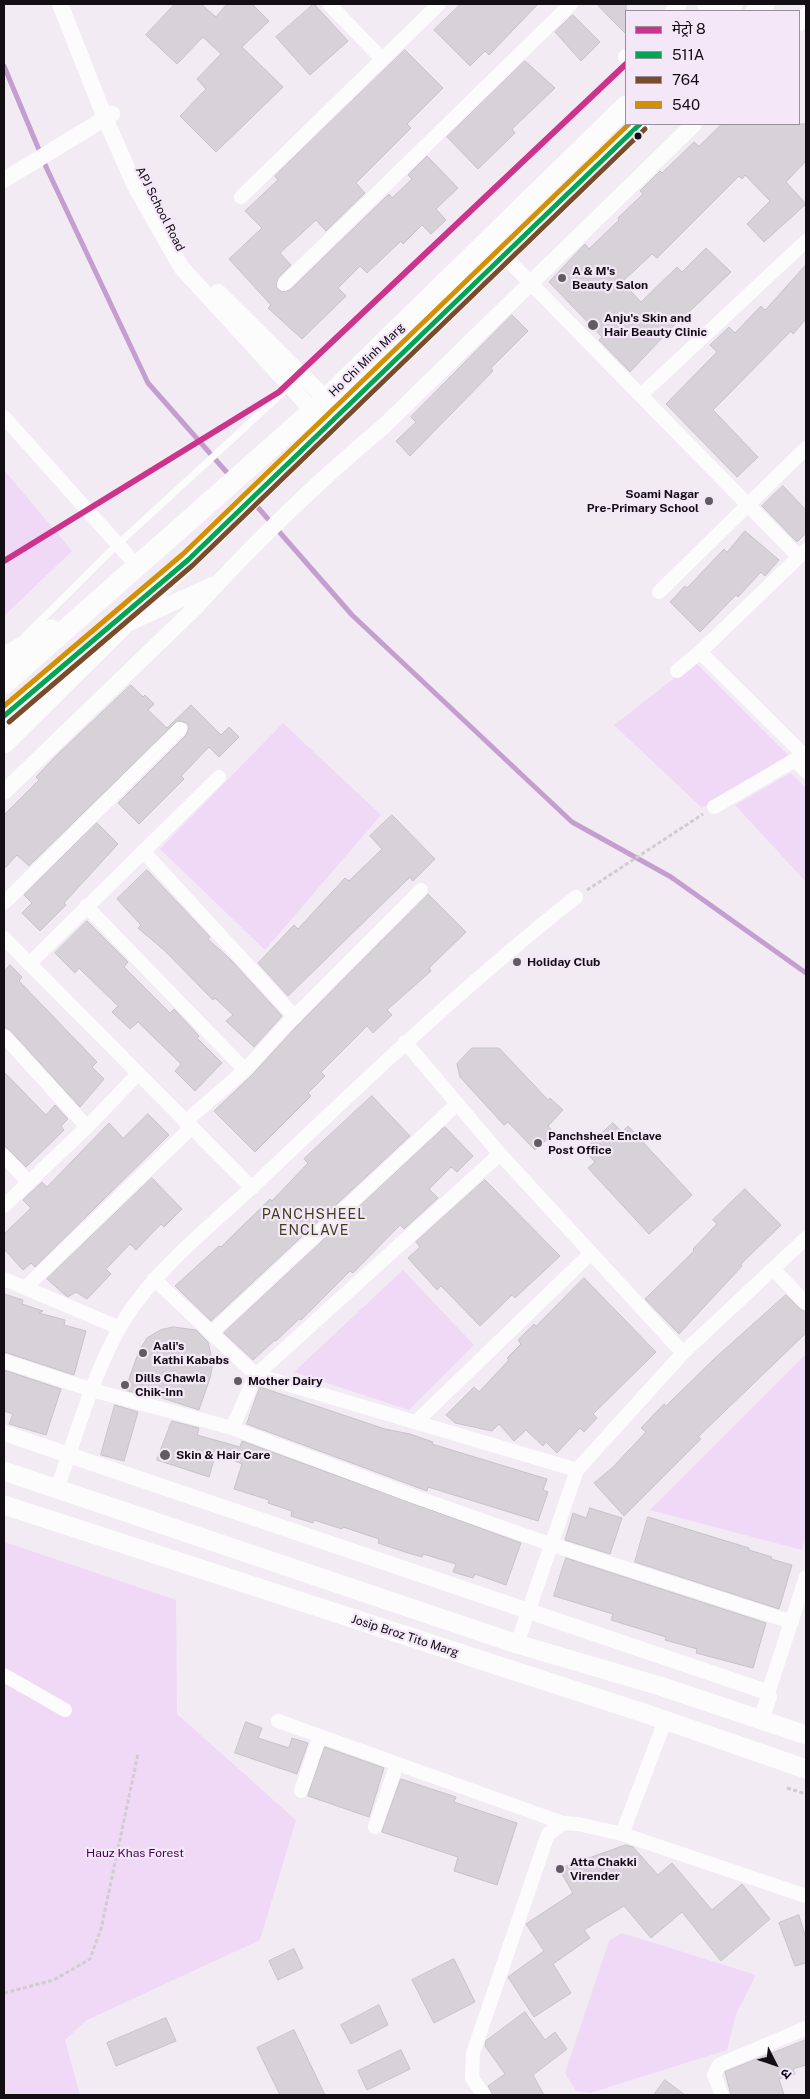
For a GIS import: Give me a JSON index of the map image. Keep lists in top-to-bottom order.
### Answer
{
  "streets": {
    "main road": ["Ho Chi Minh Marg", "Josip Broz Tito Marg"]
  },
  "districts": ["PANCHSHEEL ENCLAVE"],
  "parks": ["Hauz Khas Forest"],
  "places": [
    "A & M's Beauty Salon",
    "Anju's Skin and Hair Beauty Clinic",
    "Soami Nagar Pre-Primary School",
    "Holiday Club",
    "Panchsheel Enclave Post Office",
    "Aali's Kathi Kababs",
    "Mother Dairy",
    "Dills Chawla Chik-Inn",
    "Skin & Hair Care",
    "Atta Chakki Virender"
  ],
  "lines": [
    "metro line 8",
    "transit line 511A",
    "transit line 540",
    "transit line 764"
  ],
  "legend": [
    "मेट्रो 8",
    "511A",
    "764",
    "540"
  ],
  "north": "bottom right"
}
